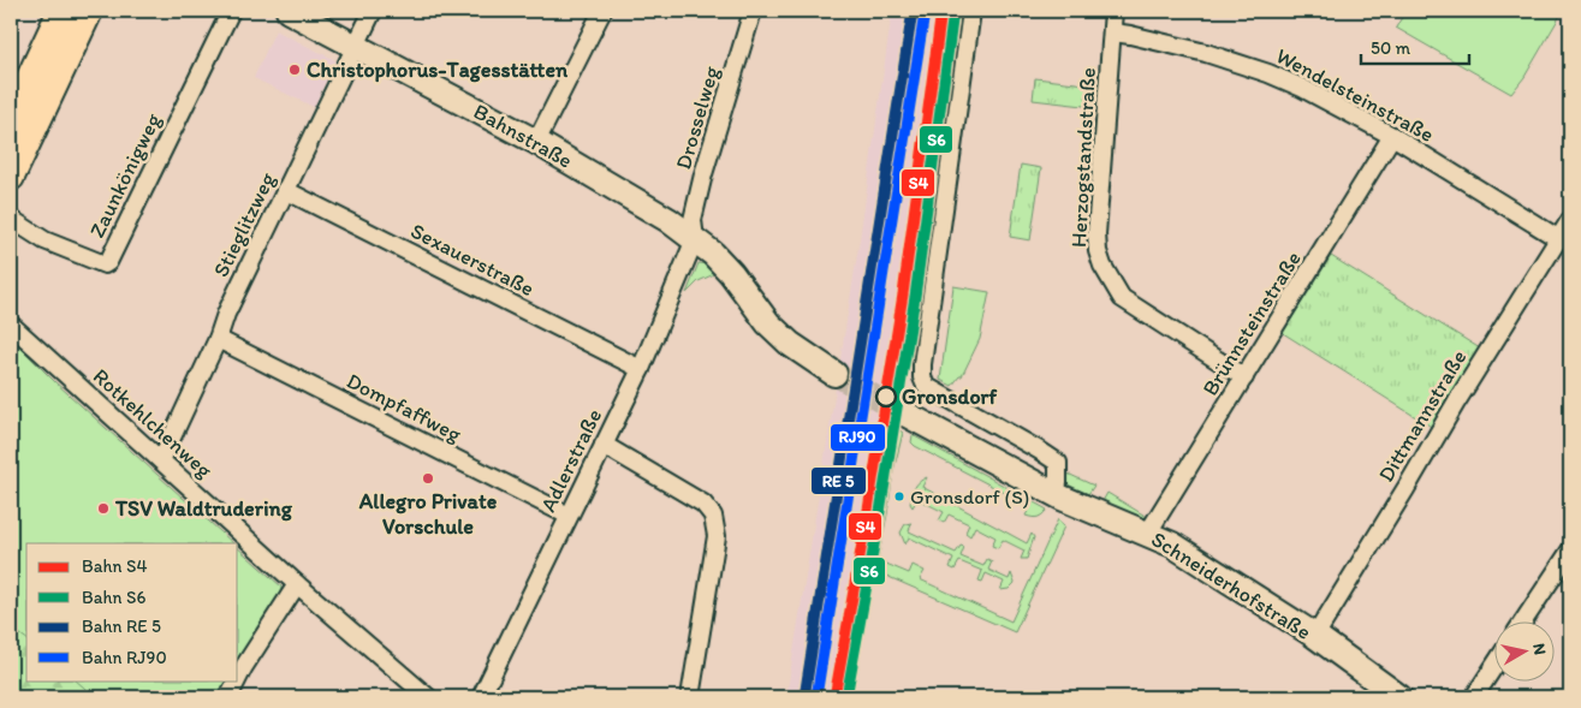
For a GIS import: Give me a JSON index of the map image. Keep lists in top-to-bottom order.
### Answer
{
  "streets": {
    "street": [
      "Wendelsteinstraße",
      "Drosselweg",
      "Bahnstraße",
      "Herzogstandstraße",
      "Zaunkönigweg",
      "Stieglitzweg",
      "Sexauerstraße",
      "Brünnsteinstraße",
      "Dompfaffweg",
      "Dittmannstraße",
      "Rotkehlchenweg",
      "Adlerstraße",
      "Schneiderhofstraße"
    ]
  },
  "crossings": [
    ["Wendelsteinstraße", "Herzogstandstraße"],
    ["Wendelsteinstraße", "Brünnsteinstraße"],
    ["Wendelsteinstraße", "Dittmannstraße"],
    ["Drosselweg", "Bahnstraße"],
    ["Drosselweg", "Adlerstraße"],
    ["Bahnstraße", "Stieglitzweg"],
    ["Bahnstraße", "Adlerstraße"],
    ["Herzogstandstraße", "Brünnsteinstraße"],
    ["Stieglitzweg", "Sexauerstraße"],
    ["Stieglitzweg", "Dompfaffweg"],
    ["Stieglitzweg", "Rotkehlchenweg"],
    ["Sexauerstraße", "Adlerstraße"],
    ["Brünnsteinstraße", "Schneiderhofstraße"],
    ["Dompfaffweg", "Adlerstraße"],
    ["Dittmannstraße", "Schneiderhofstraße"]
  ],
  "places": [
    "Christophorus-Tagesstätten",
    "Gronsdorf",
    "Allegro Private Vorschule",
    "Gronsdorf (S)",
    "TSV Waldtrudering"
  ],
  "lines": ["rail line S4", "rail line S6", "rail line RJ90"],
  "legend": [
    "Bahn S4",
    "Bahn S6",
    "Bahn RE 5",
    "Bahn RJ90"
  ],
  "scale_bar": "50 m",
  "north": "right"
}
